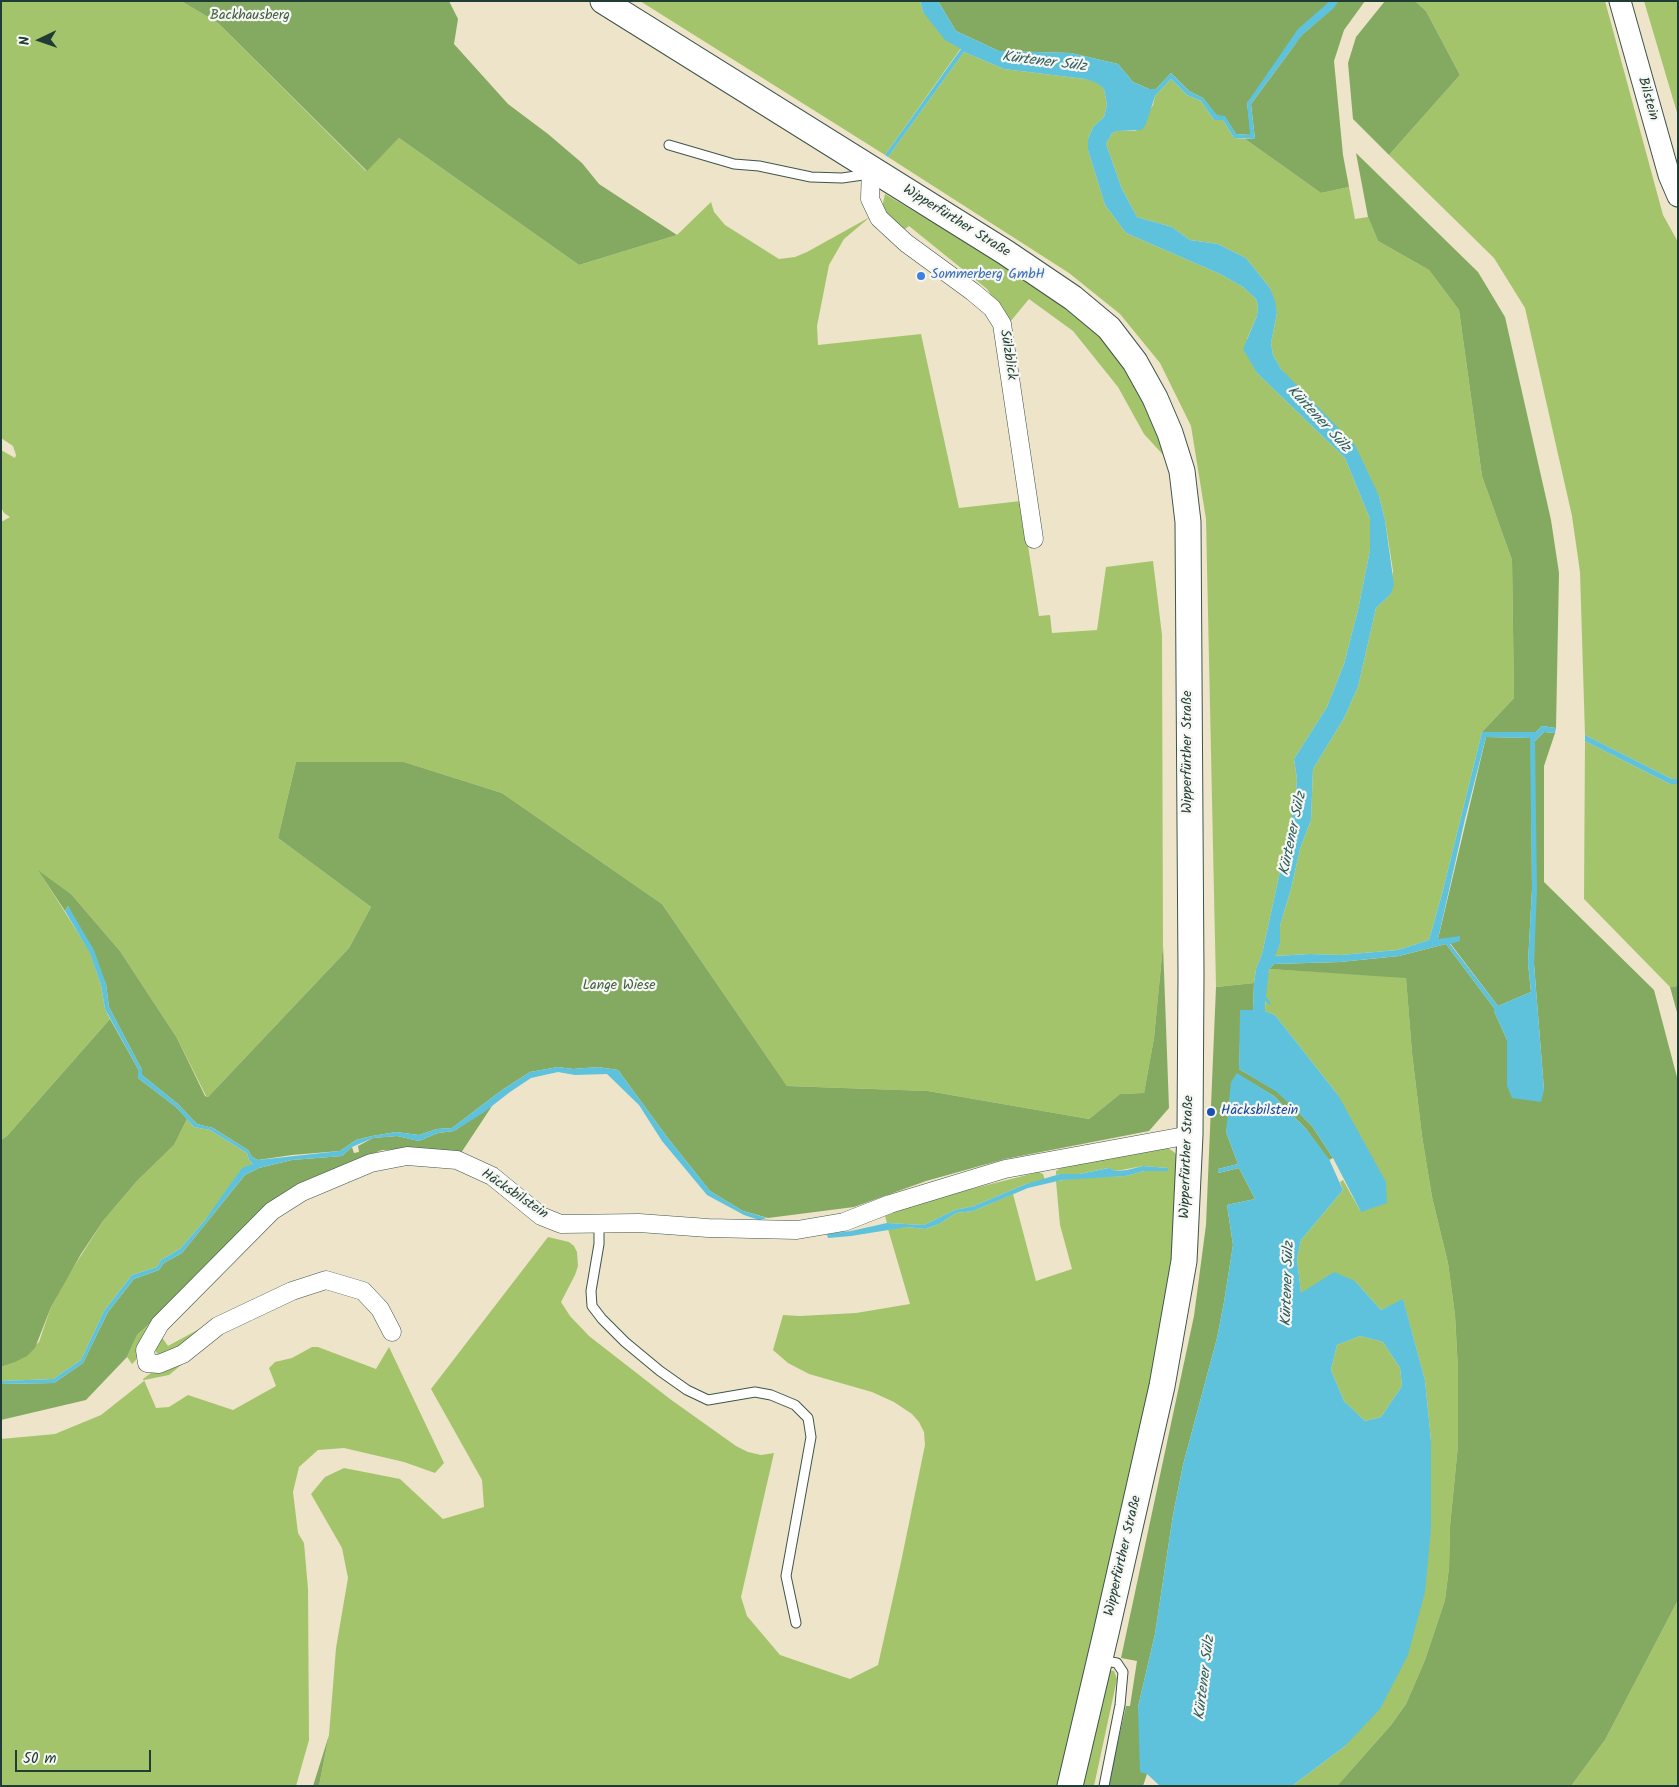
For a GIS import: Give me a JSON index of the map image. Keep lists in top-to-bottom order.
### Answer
{
  "streets": {
    "main road": ["Wipperfürther Straße"],
    "street": ["Bilstein", "Sülzblick", "Häcksbilstein"]
  },
  "crossings": [
    ["Wipperfürther Straße", "Sülzblick"],
    ["Wipperfürther Straße", "Häcksbilstein"]
  ],
  "water": ["Kürtener Sülz"],
  "parks": ["Backhausberg", "Lange Wiese"],
  "places": ["Sommerberg GmbH", "Häcksbilstein"],
  "scale_bar": "50 m",
  "north": "left"
}
